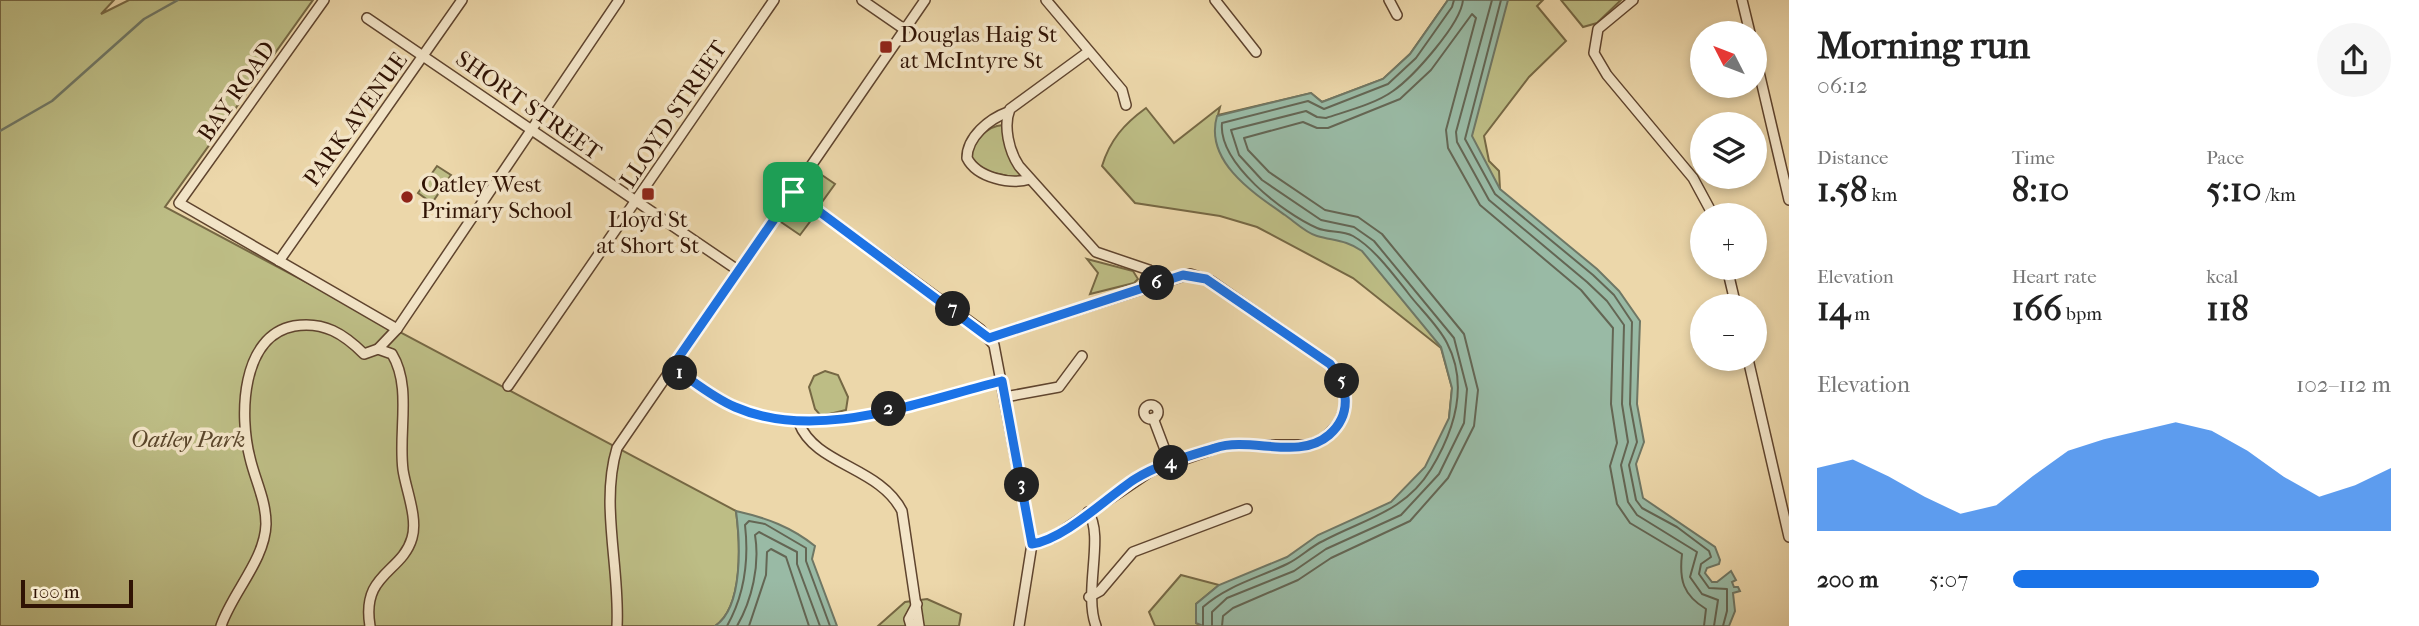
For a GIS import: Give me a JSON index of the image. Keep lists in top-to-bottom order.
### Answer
{
  "streets": {
    "street": [
      "BAY ROAD",
      "SHORT STREET",
      "LLOYD STREET",
      "PARK AVENUE"
    ]
  },
  "crossings": [
    ["BAY ROAD", "PARK AVENUE"],
    ["SHORT STREET", "LLOYD STREET"],
    ["SHORT STREET", "PARK AVENUE"]
  ],
  "parks": ["Oatley Park"],
  "places": {
    "transit": ["Douglas Haig St at McIntyre St", "Lloyd St at Short St"],
    "other": ["Oatley West Primary School"]
  },
  "scale_bar": "100 m",
  "north": "top left",
  "page": {
    "heading": ["Morning run", "06:12"],
    "map_buttons": ["+", "−"],
    "stats": [
      ["Distance", "1.58 km"],
      ["Time", "8:10"],
      ["Pace", "5:10 /km"],
      ["Elevation", "14 m"],
      ["Heart rate", "166 bpm"],
      ["kcal", "118"]
    ],
    "pins": [
      "6",
      "7",
      "1",
      "5",
      "2",
      "4",
      "3"
    ],
    "chart": ["Elevation", "102–112 m"],
    "list": [
      {
        "name": "200 m",
        "note": "5:07"
      }
    ],
    "scale": "100 m"
  }
}
